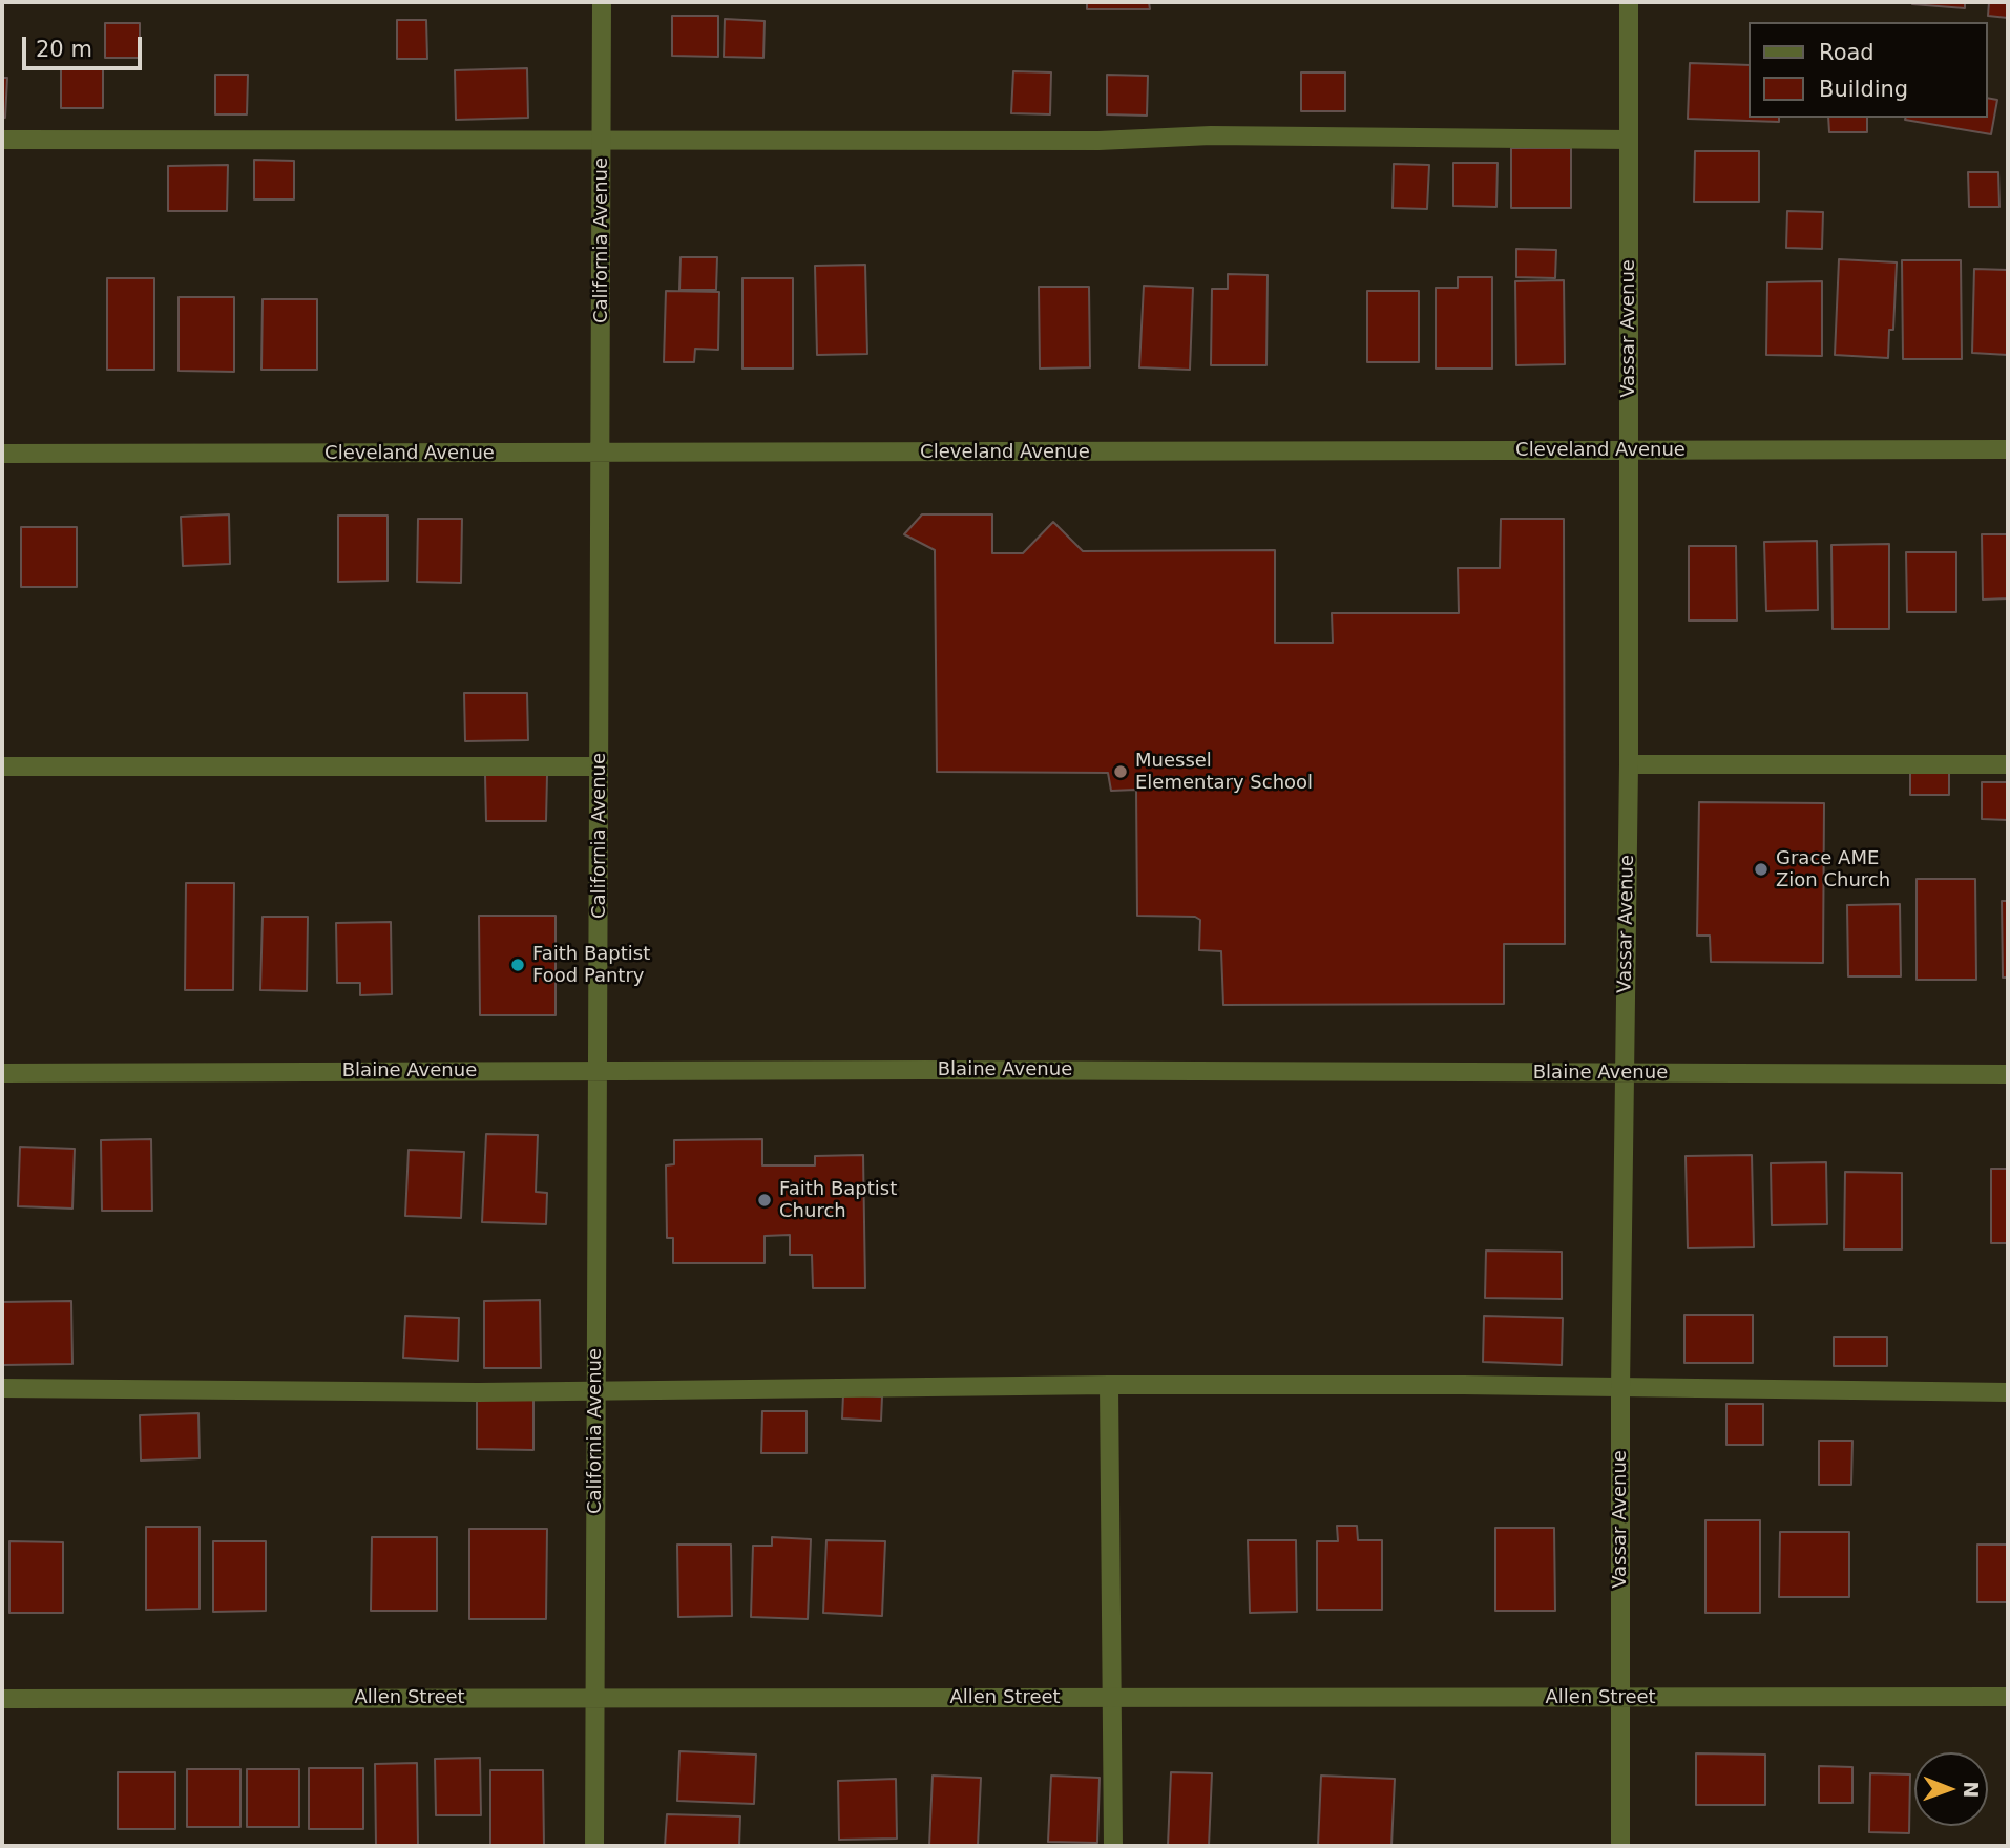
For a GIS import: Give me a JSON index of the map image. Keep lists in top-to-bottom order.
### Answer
{
  "streets": {
    "street": [
      "California Avenue",
      "Vassar Avenue",
      "Cleveland Avenue",
      "Blaine Avenue",
      "Allen Street"
    ]
  },
  "crossings": [
    ["California Avenue", "Cleveland Avenue"],
    ["California Avenue", "Blaine Avenue"],
    ["California Avenue", "Allen Street"],
    ["Vassar Avenue", "Cleveland Avenue"],
    ["Vassar Avenue", "Blaine Avenue"],
    ["Vassar Avenue", "Allen Street"]
  ],
  "places": [
    "Muessel Elementary School",
    "Grace AME Zion Church",
    "Faith Baptist Food Pantry",
    "Faith Baptist Church"
  ],
  "legend": ["Road", "Building"],
  "scale_bar": "20 m",
  "north": "right"
}
